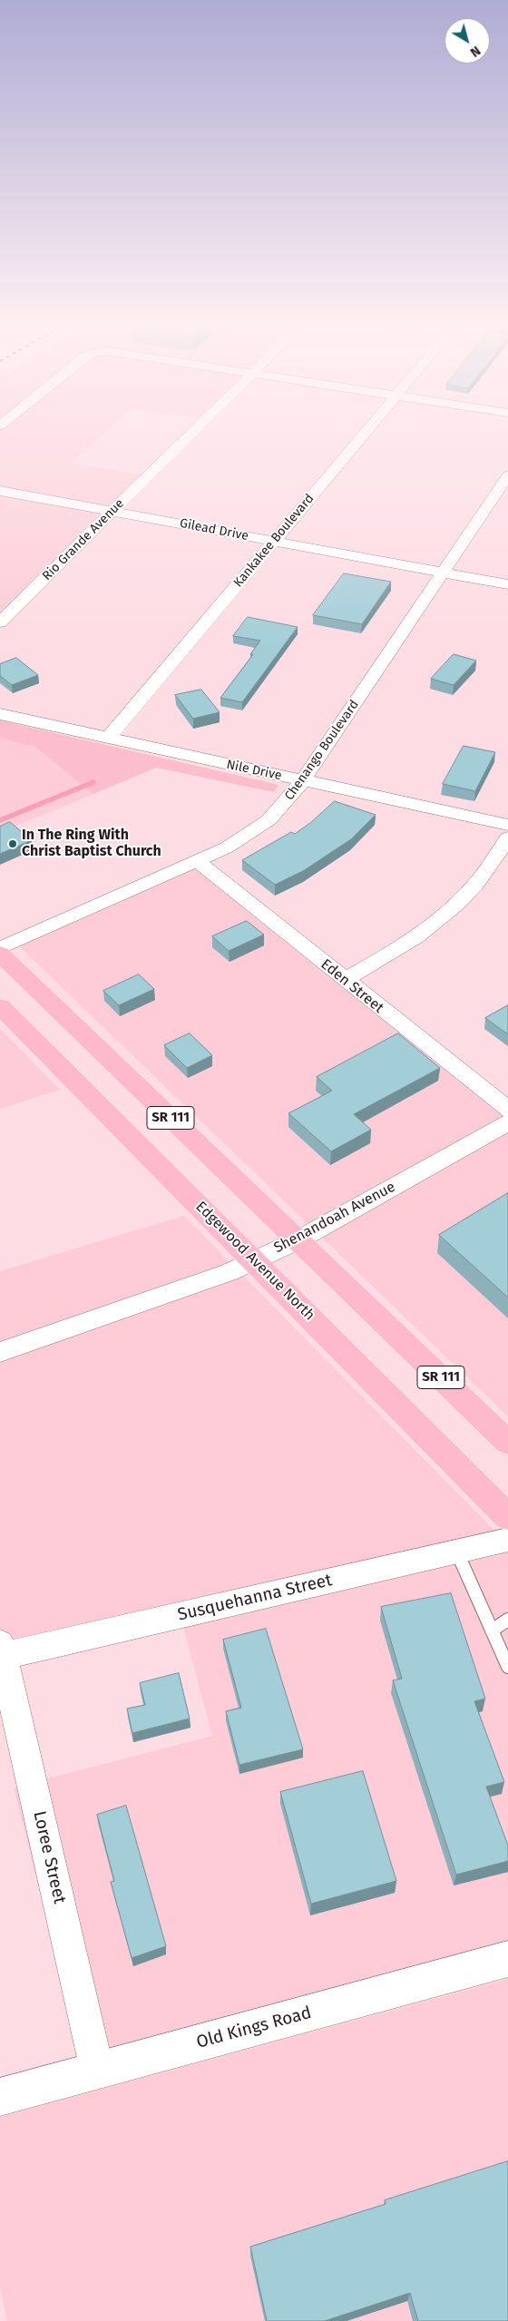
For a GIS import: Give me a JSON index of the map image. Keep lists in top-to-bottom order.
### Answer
{
  "streets": {
    "main road": ["SR 111", "Edgewood Avenue North"],
    "street": [
      "Gilead Drive",
      "Rio Grande Avenue",
      "Kankakee Boulevard",
      "Chenango Boulevard",
      "Nile Drive",
      "Eden Street",
      "Shenandoah Avenue",
      "Susquehanna Street",
      "Loree Street",
      "Old Kings Road"
    ]
  },
  "crossings": [
    ["Gilead Drive", "Rio Grande Avenue"],
    ["Gilead Drive", "Kankakee Boulevard"],
    ["Gilead Drive", "Chenango Boulevard"],
    ["Kankakee Boulevard", "Nile Drive"],
    ["Chenango Boulevard", "Nile Drive"],
    ["Chenango Boulevard", "Eden Street"],
    ["SR 111", "Shenandoah Avenue"],
    ["Shenandoah Avenue", "Edgewood Avenue North"],
    ["Susquehanna Street", "Loree Street"],
    ["Loree Street", "Old Kings Road"]
  ],
  "places": ["In The Ring With Christ Baptist Church"],
  "north": "bottom right"
}
